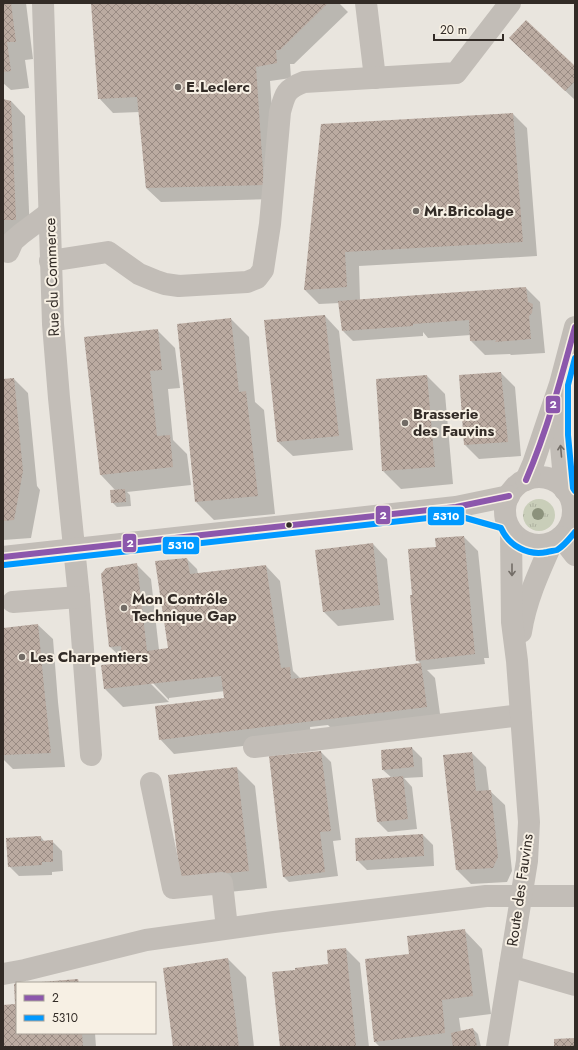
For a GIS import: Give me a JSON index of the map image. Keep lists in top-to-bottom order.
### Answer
{
  "streets": {
    "street": ["Rue du Commerce", "Route des Fauvins"]
  },
  "places": [
    "E.Leclerc",
    "Mr.Bricolage",
    "Brasserie des Fauvins",
    "Mon Contrôle Technique Gap",
    "Les Charpentiers"
  ],
  "lines": ["transit line 2", "transit line 5310"],
  "legend": ["2", "5310"],
  "scale_bar": "20 m"
}
